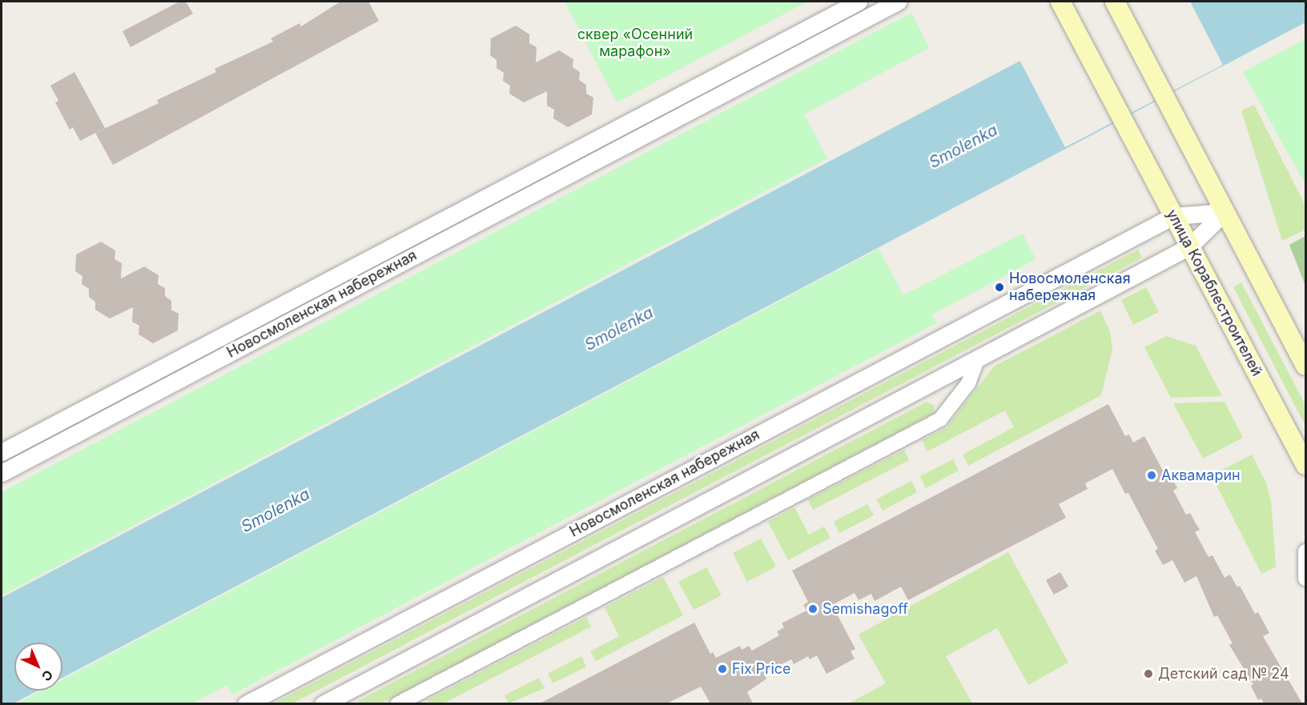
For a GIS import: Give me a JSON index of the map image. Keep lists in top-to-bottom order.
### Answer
{
  "streets": {
    "main road": ["улица Кораблестроителей"],
    "street": ["Новосмоленская набережная"]
  },
  "crossings": [
    ["улица Кораблестроителей", "Новосмоленская набережная"]
  ],
  "water": ["Smolenka"],
  "parks": ["сквер «Осенний марафон»"],
  "places": [
    "Новосмоленская набережная",
    "Аквамарин",
    "Semishagoff",
    "Fix Price",
    "Детский сад № 24"
  ],
  "north": "bottom right"
}
